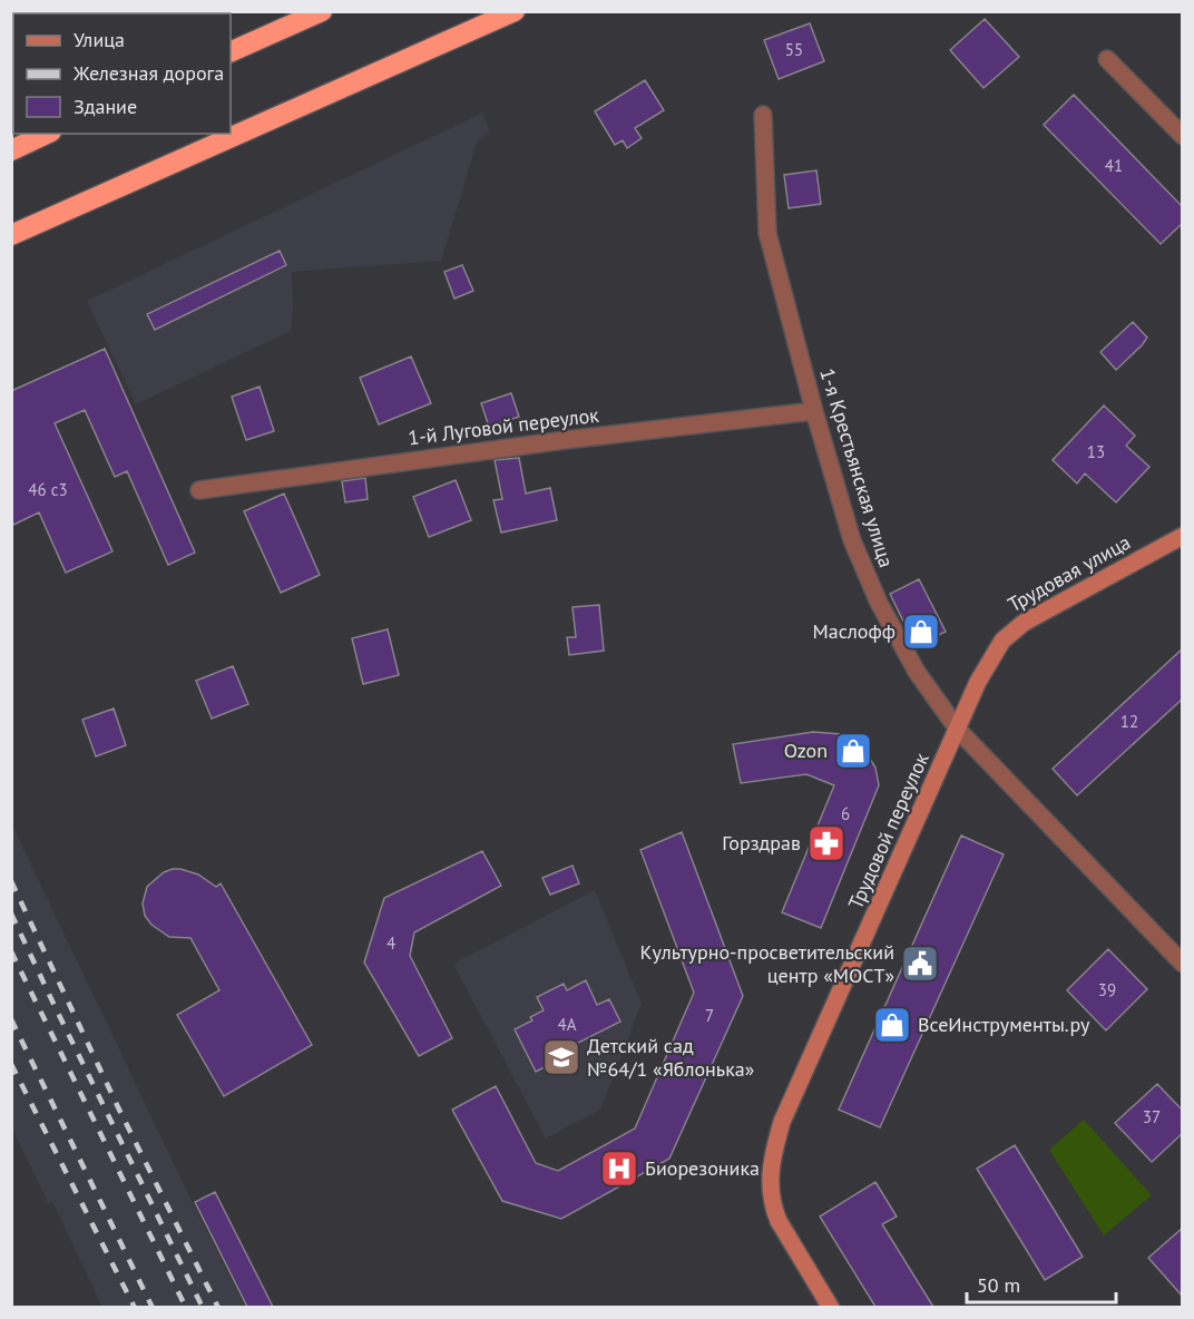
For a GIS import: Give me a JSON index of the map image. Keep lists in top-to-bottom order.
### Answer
{
  "streets": {
    "main road": ["Трудовая улица", "Трудовой переулок"],
    "street": ["1-й Луговой переулок", "1-я Крестьянская улица"]
  },
  "crossings": [
    ["1-й Луговой переулок", "1-я Крестьянская улица"],
    ["1-я Крестьянская улица", "Трудовой переулок"],
    ["Трудовая улица", "Трудовой переулок"]
  ],
  "places": {
    "shop": ["Маслофф", "Ozon", "ВсеИнструменты.ру"],
    "pharmacy": ["Горздрав"],
    "public building": ["Культурно-просветительский центр «МОСТ»"],
    "school or university": ["Детский сад №64/1 «Яблонька»"],
    "hospital": ["Биорезоника"]
  },
  "house_numbers": [
    "55",
    "41",
    "13",
    "46 с3",
    "12",
    "6",
    "4",
    "39",
    "7",
    "4А",
    "37"
  ],
  "legend": ["Улица", "Железная дорога", "Здание"],
  "scale_bar": "50 m"
}
